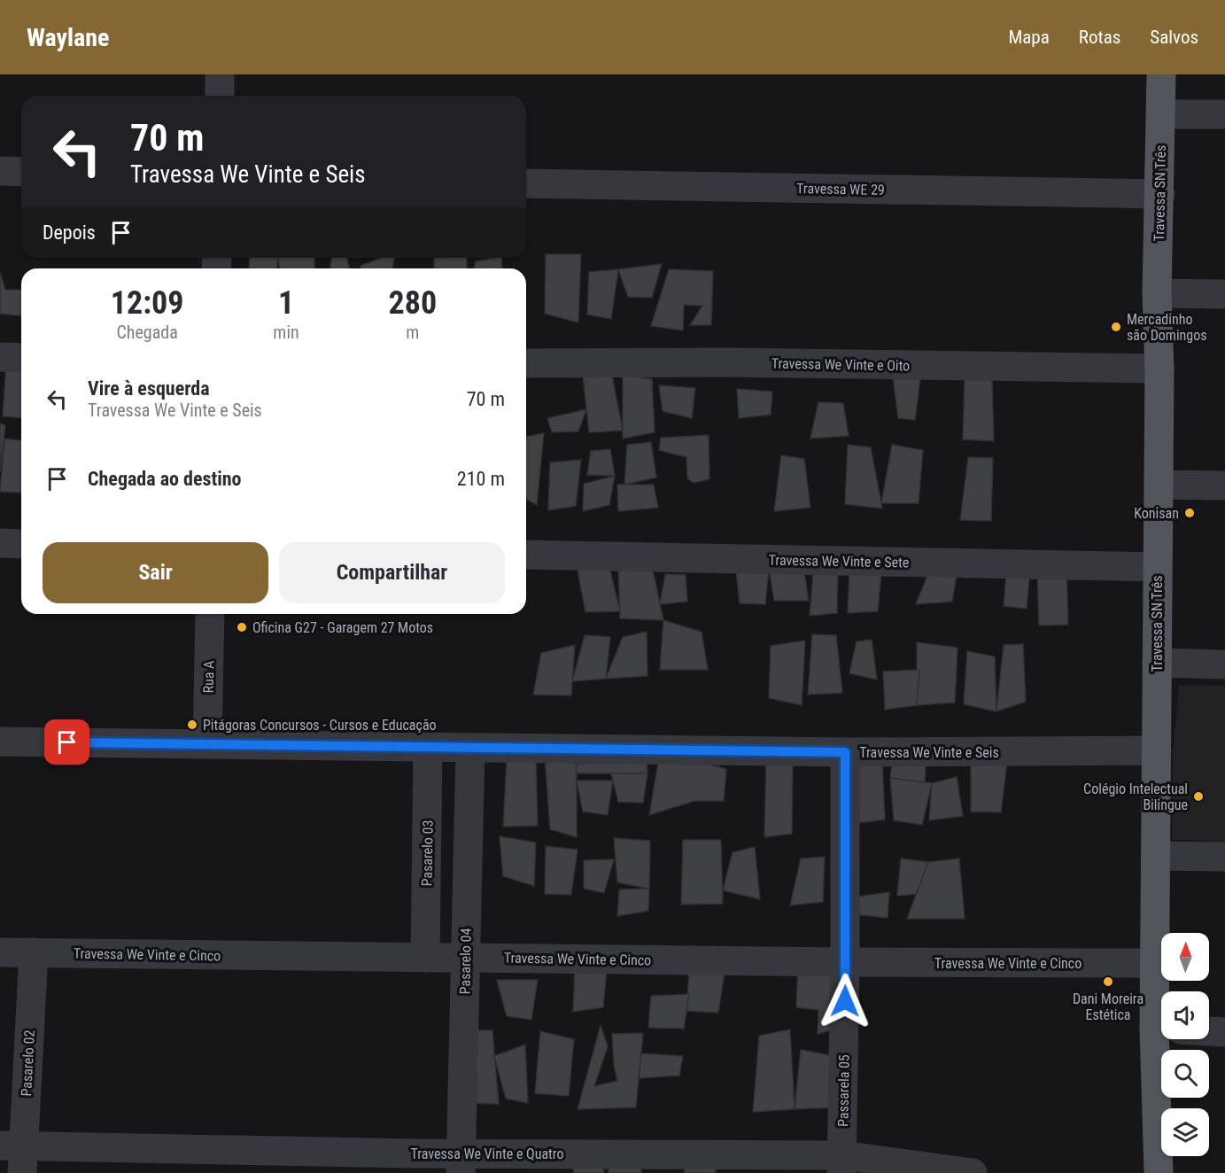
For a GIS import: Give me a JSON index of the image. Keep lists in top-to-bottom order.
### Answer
{
  "streets": {
    "main road": ["Travessa SN Três"],
    "street": [
      "Travessa WE 29",
      "Travessa We Vinte e Oito",
      "Travessa We Vinte e Sete",
      "Rua A",
      "Travessa We Vinte e Seis",
      "Pasarelo 03",
      "Travessa We Vinte e Cinco",
      "Pasarelo 04",
      "Pasarelo 02",
      "Passarela 05",
      "Travessa We Vinte e Quatro"
    ]
  },
  "crossings": [
    ["Travessa WE 29", "Travessa SN Três"],
    ["Travessa SN Três", "Travessa We Vinte e Oito"],
    ["Travessa SN Três", "Travessa We Vinte e Sete"],
    ["Travessa SN Três", "Travessa We Vinte e Seis"],
    ["Travessa SN Três", "Travessa We Vinte e Cinco"],
    ["Rua A", "Travessa We Vinte e Seis"],
    ["Travessa We Vinte e Seis", "Pasarelo 03"],
    ["Travessa We Vinte e Seis", "Pasarelo 04"],
    ["Travessa We Vinte e Seis", "Passarela 05"],
    ["Pasarelo 03", "Travessa We Vinte e Cinco"],
    ["Travessa We Vinte e Cinco", "Pasarelo 04"],
    ["Travessa We Vinte e Cinco", "Pasarelo 02"],
    ["Travessa We Vinte e Cinco", "Passarela 05"],
    ["Pasarelo 04", "Travessa We Vinte e Quatro"],
    ["Pasarelo 02", "Travessa We Vinte e Quatro"],
    ["Passarela 05", "Travessa We Vinte e Quatro"]
  ],
  "places": [
    "Mercadinho são Domingos",
    "Konisan",
    "Oficina G27 - Garagem 27 Motos",
    "Pitágoras Concursos - Cursos e Educação",
    "Colégio Intelectual Bilingue",
    "Dani Moreira Estética"
  ],
  "north": "top",
  "page": {
    "header": "Waylane",
    "nav": ["Mapa", "Rotas", "Salvos"],
    "turn": ["70 m", "Travessa We Vinte e Seis"],
    "then": "Depois",
    "eta": [
      "12:09",
      "Chegada",
      "1",
      "min",
      "280",
      "m"
    ],
    "list": [
      {
        "name": "Vire à esquerda",
        "note": "Travessa We Vinte e Seis",
        "value": "70 m"
      },
      {
        "name": "Chegada ao destino",
        "value": "210 m"
      }
    ],
    "buttons": ["Sair", "Compartilhar"]
  }
}
